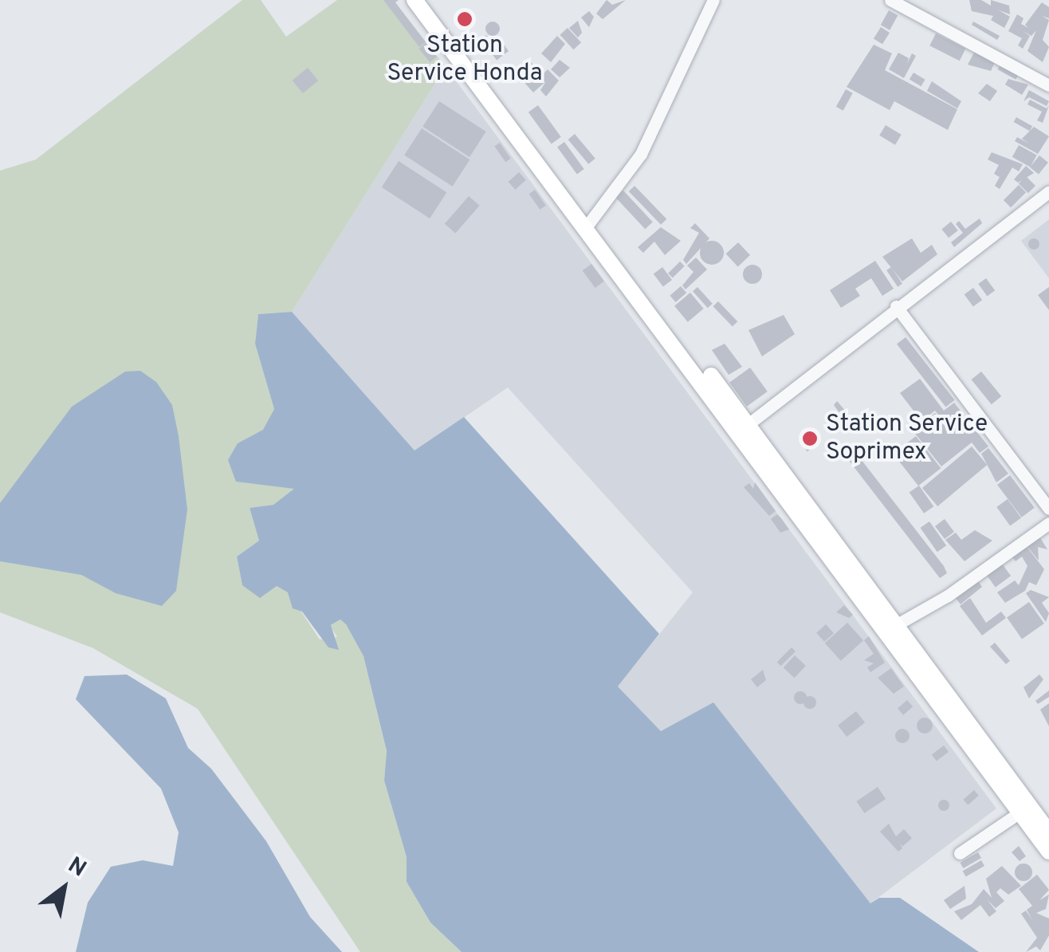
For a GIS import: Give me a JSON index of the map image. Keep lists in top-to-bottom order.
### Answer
{
  "places": ["Station Service Honda", "Station Service Soprimex"],
  "north": "top right"
}
